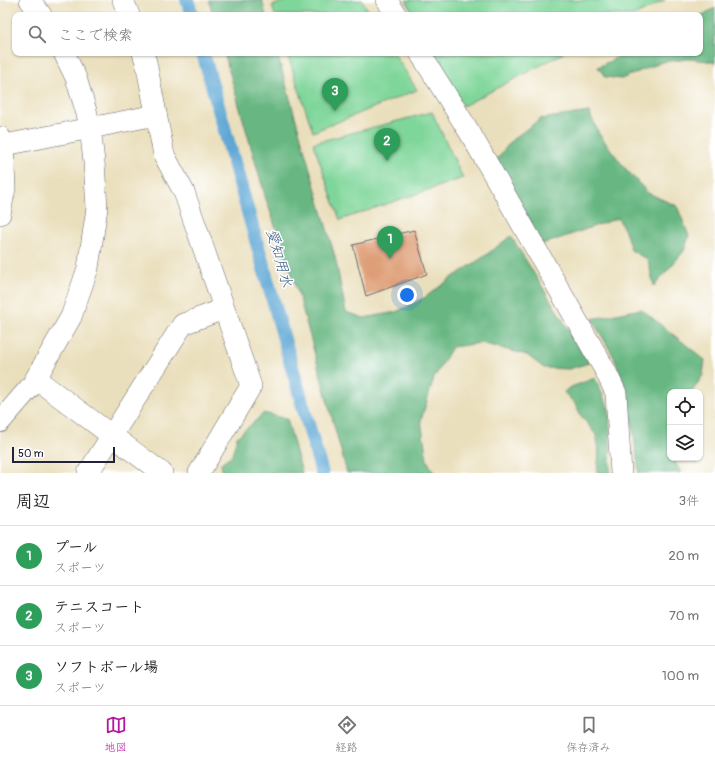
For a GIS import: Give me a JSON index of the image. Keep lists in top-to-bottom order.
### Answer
{
  "water": ["愛知用水"],
  "scale_bar": "50 m",
  "page": {
    "search": "ここで検索",
    "pins": ["3", "2", "1"],
    "scale": "50 m",
    "heading": ["周辺", "3件"],
    "list": [
      {
        "mark": "1",
        "name": "プール",
        "note": "スポーツ",
        "value": "20 m"
      },
      {
        "mark": "2",
        "name": "テニスコート",
        "note": "スポーツ",
        "value": "70 m"
      },
      {
        "mark": "3",
        "name": "ソフトボール場",
        "note": "スポーツ",
        "value": "100 m"
      }
    ],
    "nav": ["地図", "経路", "保存済み"]
  }
}
